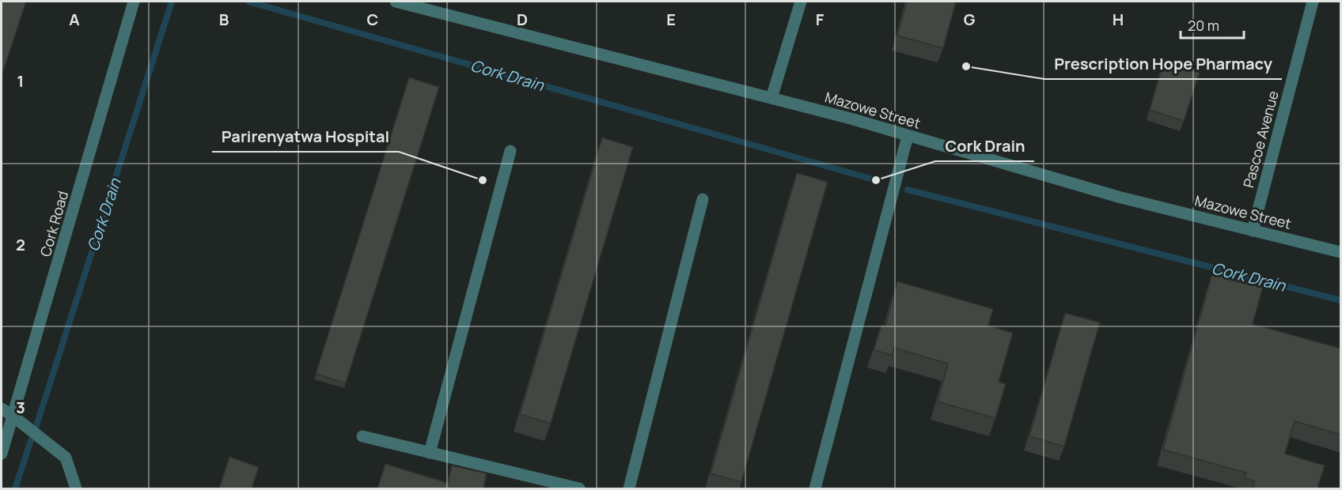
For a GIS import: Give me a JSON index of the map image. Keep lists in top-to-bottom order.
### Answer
{
  "streets": {
    "street": ["Mazowe Street", "Pascoe Avenue", "Cork Road"]
  },
  "crossings": [
    ["Mazowe Street", "Pascoe Avenue"]
  ],
  "water": ["Cork Drain"],
  "places": ["Prescription Hope Pharmacy", "Parirenyatwa Hospital", "Cork Drain"],
  "scale_bar": "20 m",
  "grid": {
    "columns": [
      "A",
      "B",
      "C",
      "D",
      "E",
      "F",
      "G",
      "H"
    ],
    "rows": ["1", "2", "3"]
  }
}
